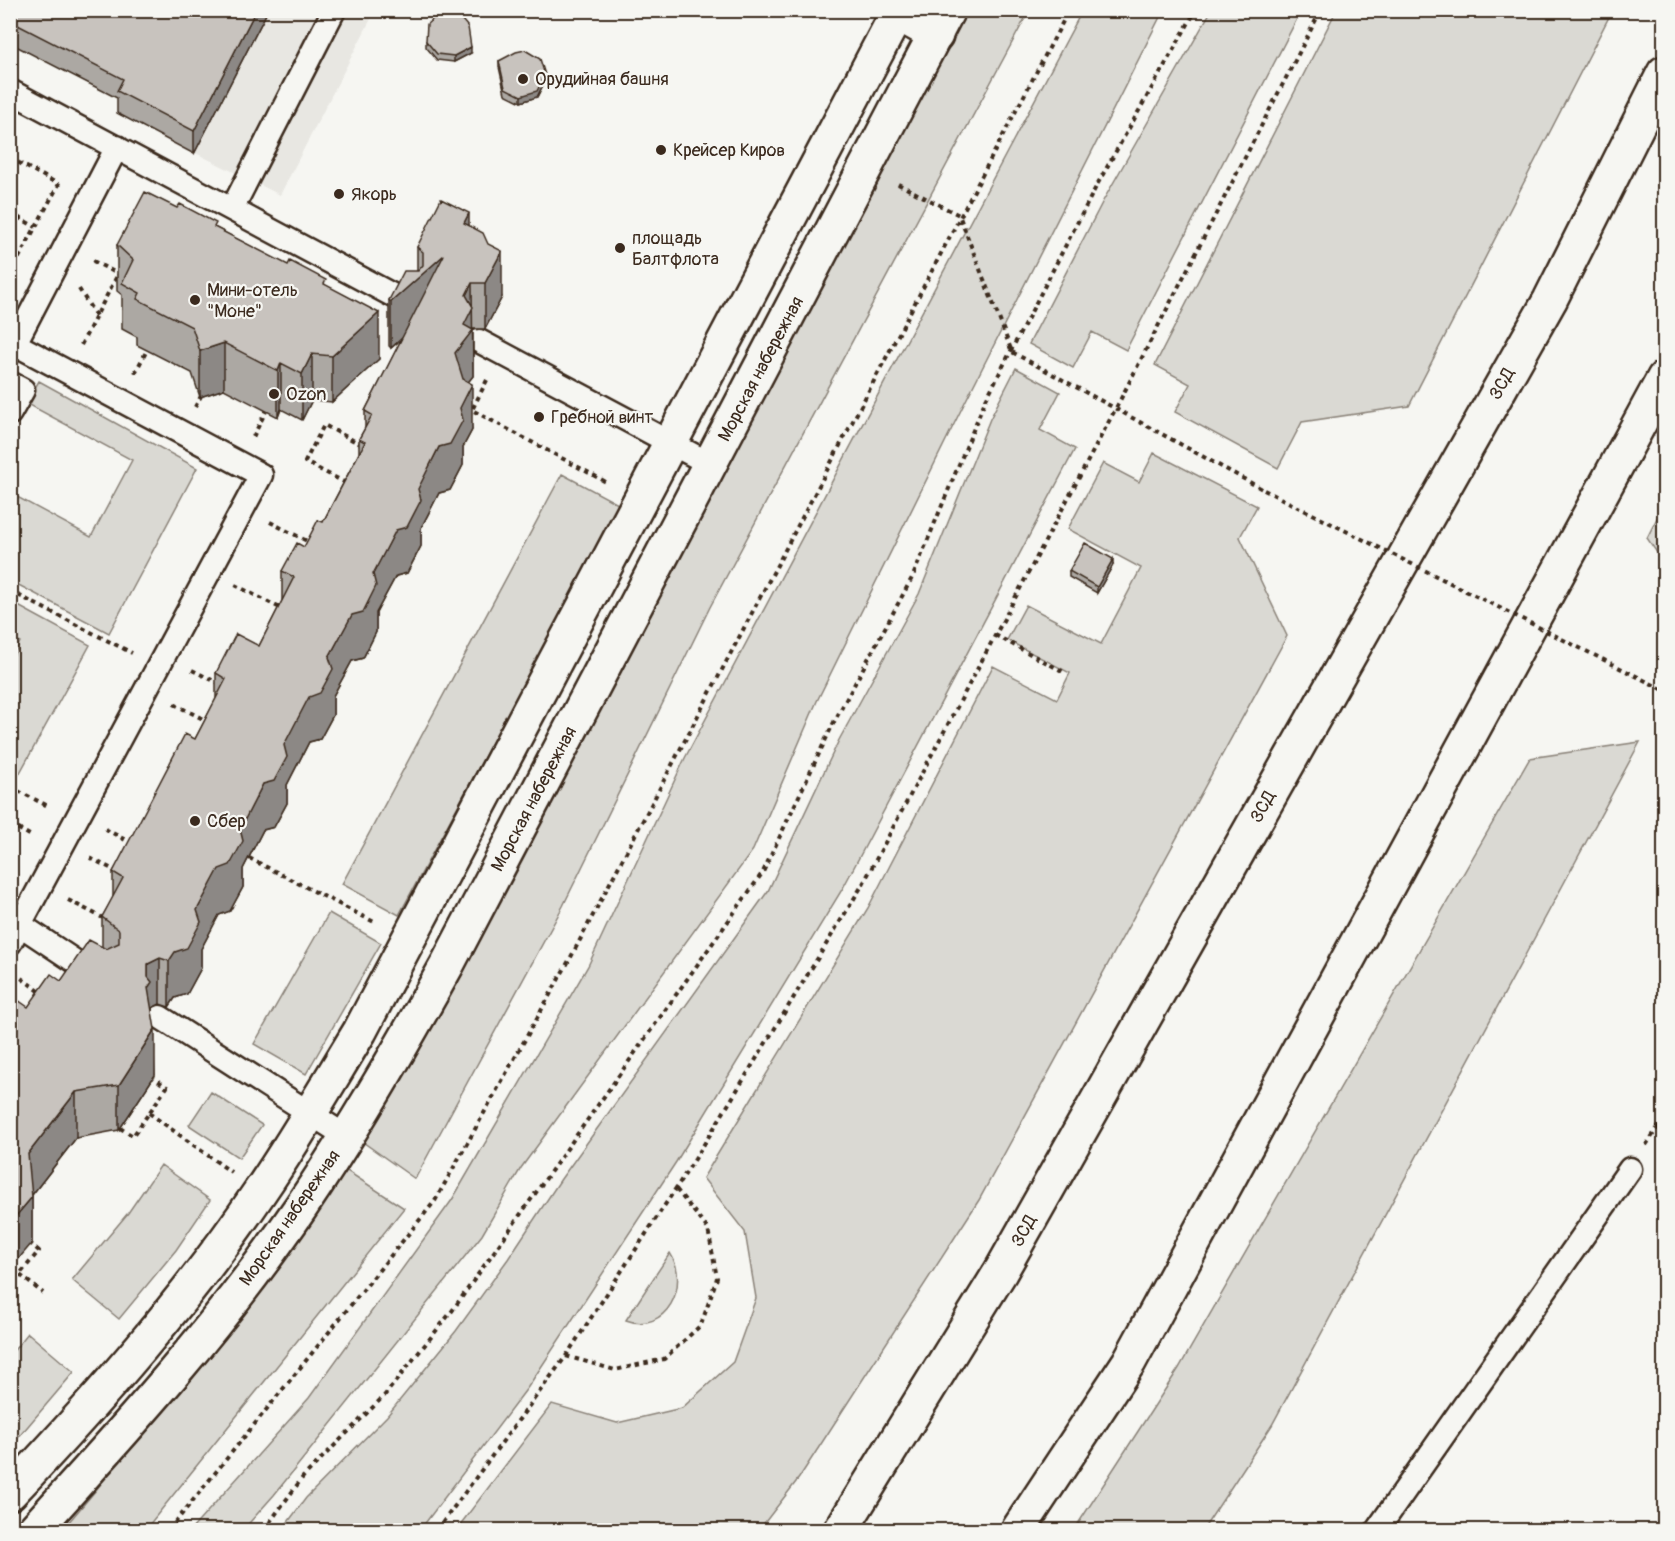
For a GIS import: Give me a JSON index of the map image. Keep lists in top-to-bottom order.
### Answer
{
  "streets": {
    "main road": ["Морская набережная", "ЗСД"]
  },
  "places": [
    "Орудийная башня",
    "Крейсер Киров",
    "Якорь",
    "площадь Балтфлота",
    "Мини-отель \"Моне\"",
    "Ozon",
    "Гребной винт",
    "Сбер"
  ]
}
